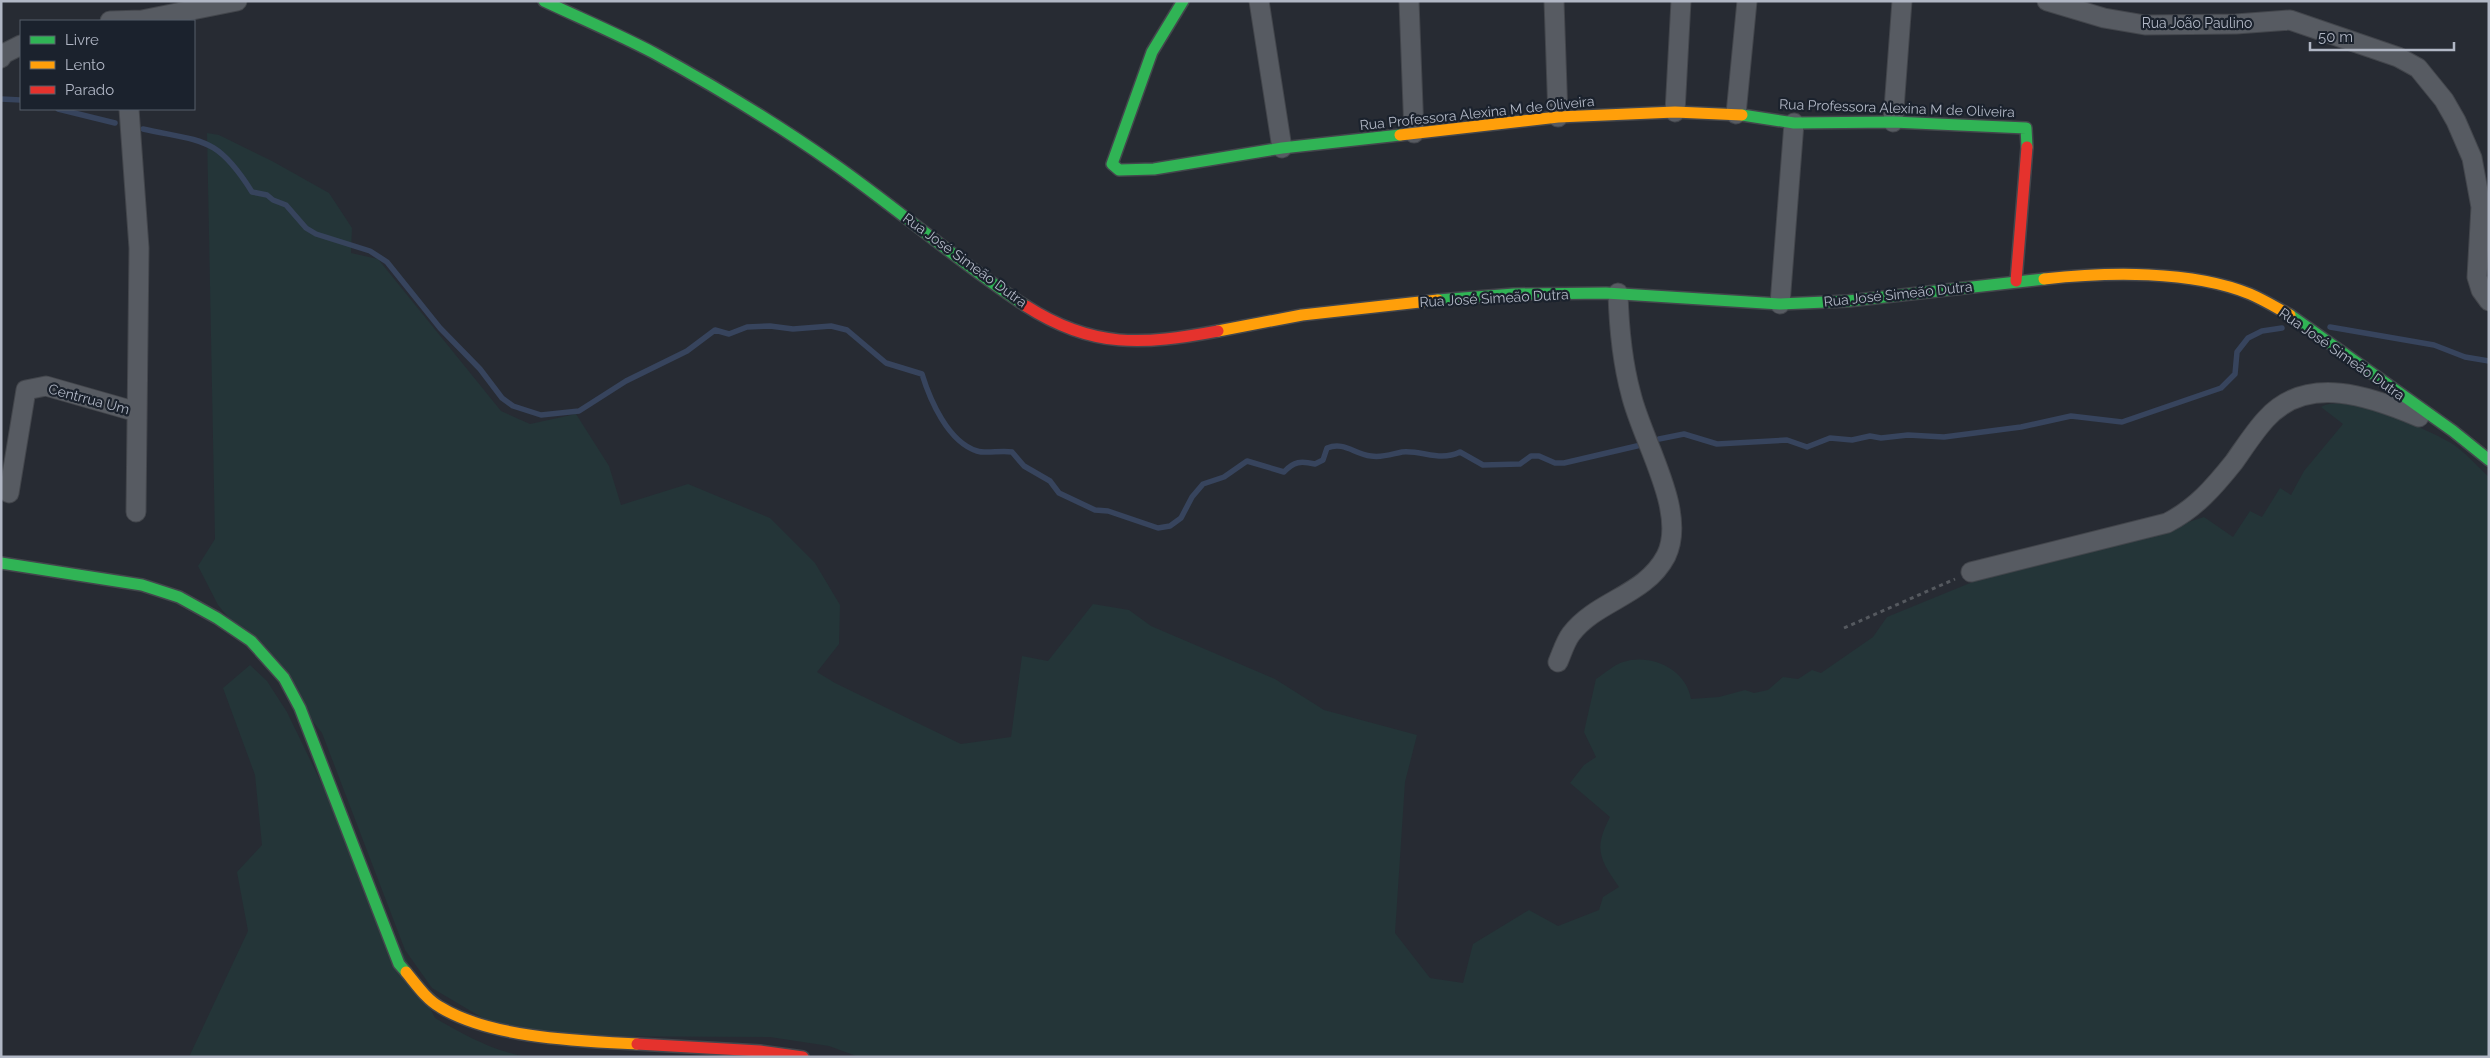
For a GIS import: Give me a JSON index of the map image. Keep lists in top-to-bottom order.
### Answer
{
  "streets": {
    "main road": ["Rua Professora Alexina M de Oliveira", "Rua José Simeão Dutra"],
    "street": ["Rua João Paulino", "Centrrua Um"]
  },
  "crossings": [
    ["Rua Professora Alexina M de Oliveira", "Rua José Simeão Dutra"]
  ],
  "legend": ["Livre", "Lento", "Parado"],
  "scale_bar": "50 m"
}
